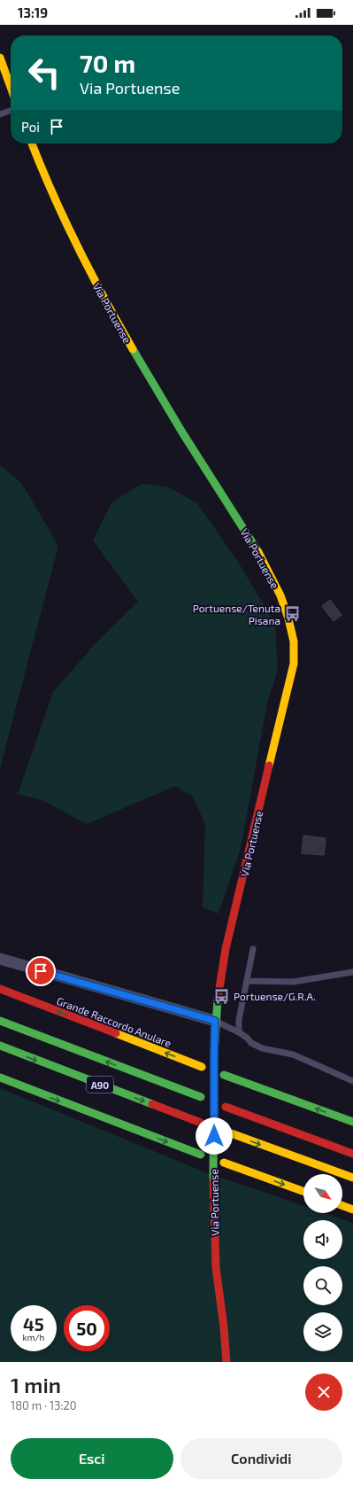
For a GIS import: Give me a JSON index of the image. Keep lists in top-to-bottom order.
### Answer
{
  "streets": {
    "main road": ["Via Portuense", "Grande Raccordo Anulare", "A90"]
  },
  "places": {
    "bus stop": ["Portuense/Tenuta Pisana", "Portuense/G.R.A."]
  },
  "north": "bottom right",
  "page": {
    "status": "13:19",
    "turn": ["70 m", "Via Portuense"],
    "then": "Poi",
    "speed": "45 km/h",
    "limit": "50",
    "heading": ["1 min", "180 m · 13:20"],
    "buttons": ["Esci", "Condividi"]
  }
}
